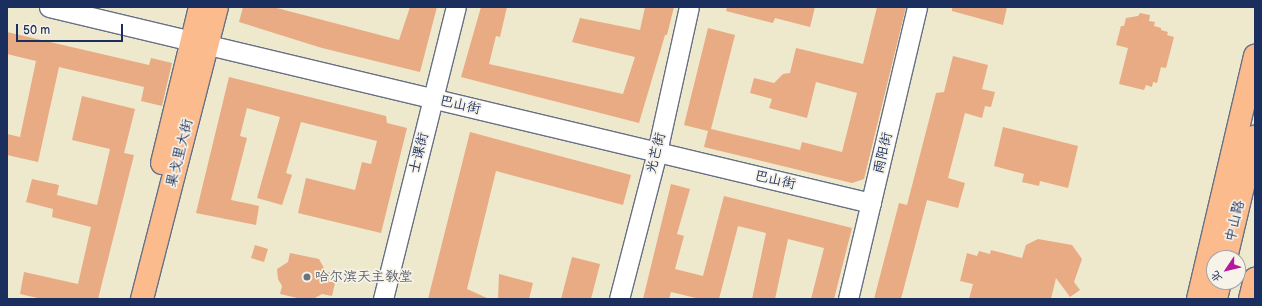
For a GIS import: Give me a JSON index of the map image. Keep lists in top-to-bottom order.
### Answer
{
  "streets": {
    "main road": ["果戈里大街", "中山路"],
    "street": [
      "巴山街",
      "士课街",
      "光芒街",
      "雨阳街"
    ]
  },
  "crossings": [
    ["巴山街", "果戈里大街"],
    ["巴山街", "士课街"],
    ["巴山街", "光芒街"],
    ["巴山街", "雨阳街"]
  ],
  "places": ["哈尔滨天主教堂"],
  "scale_bar": "50 m",
  "north": "bottom left"
}
